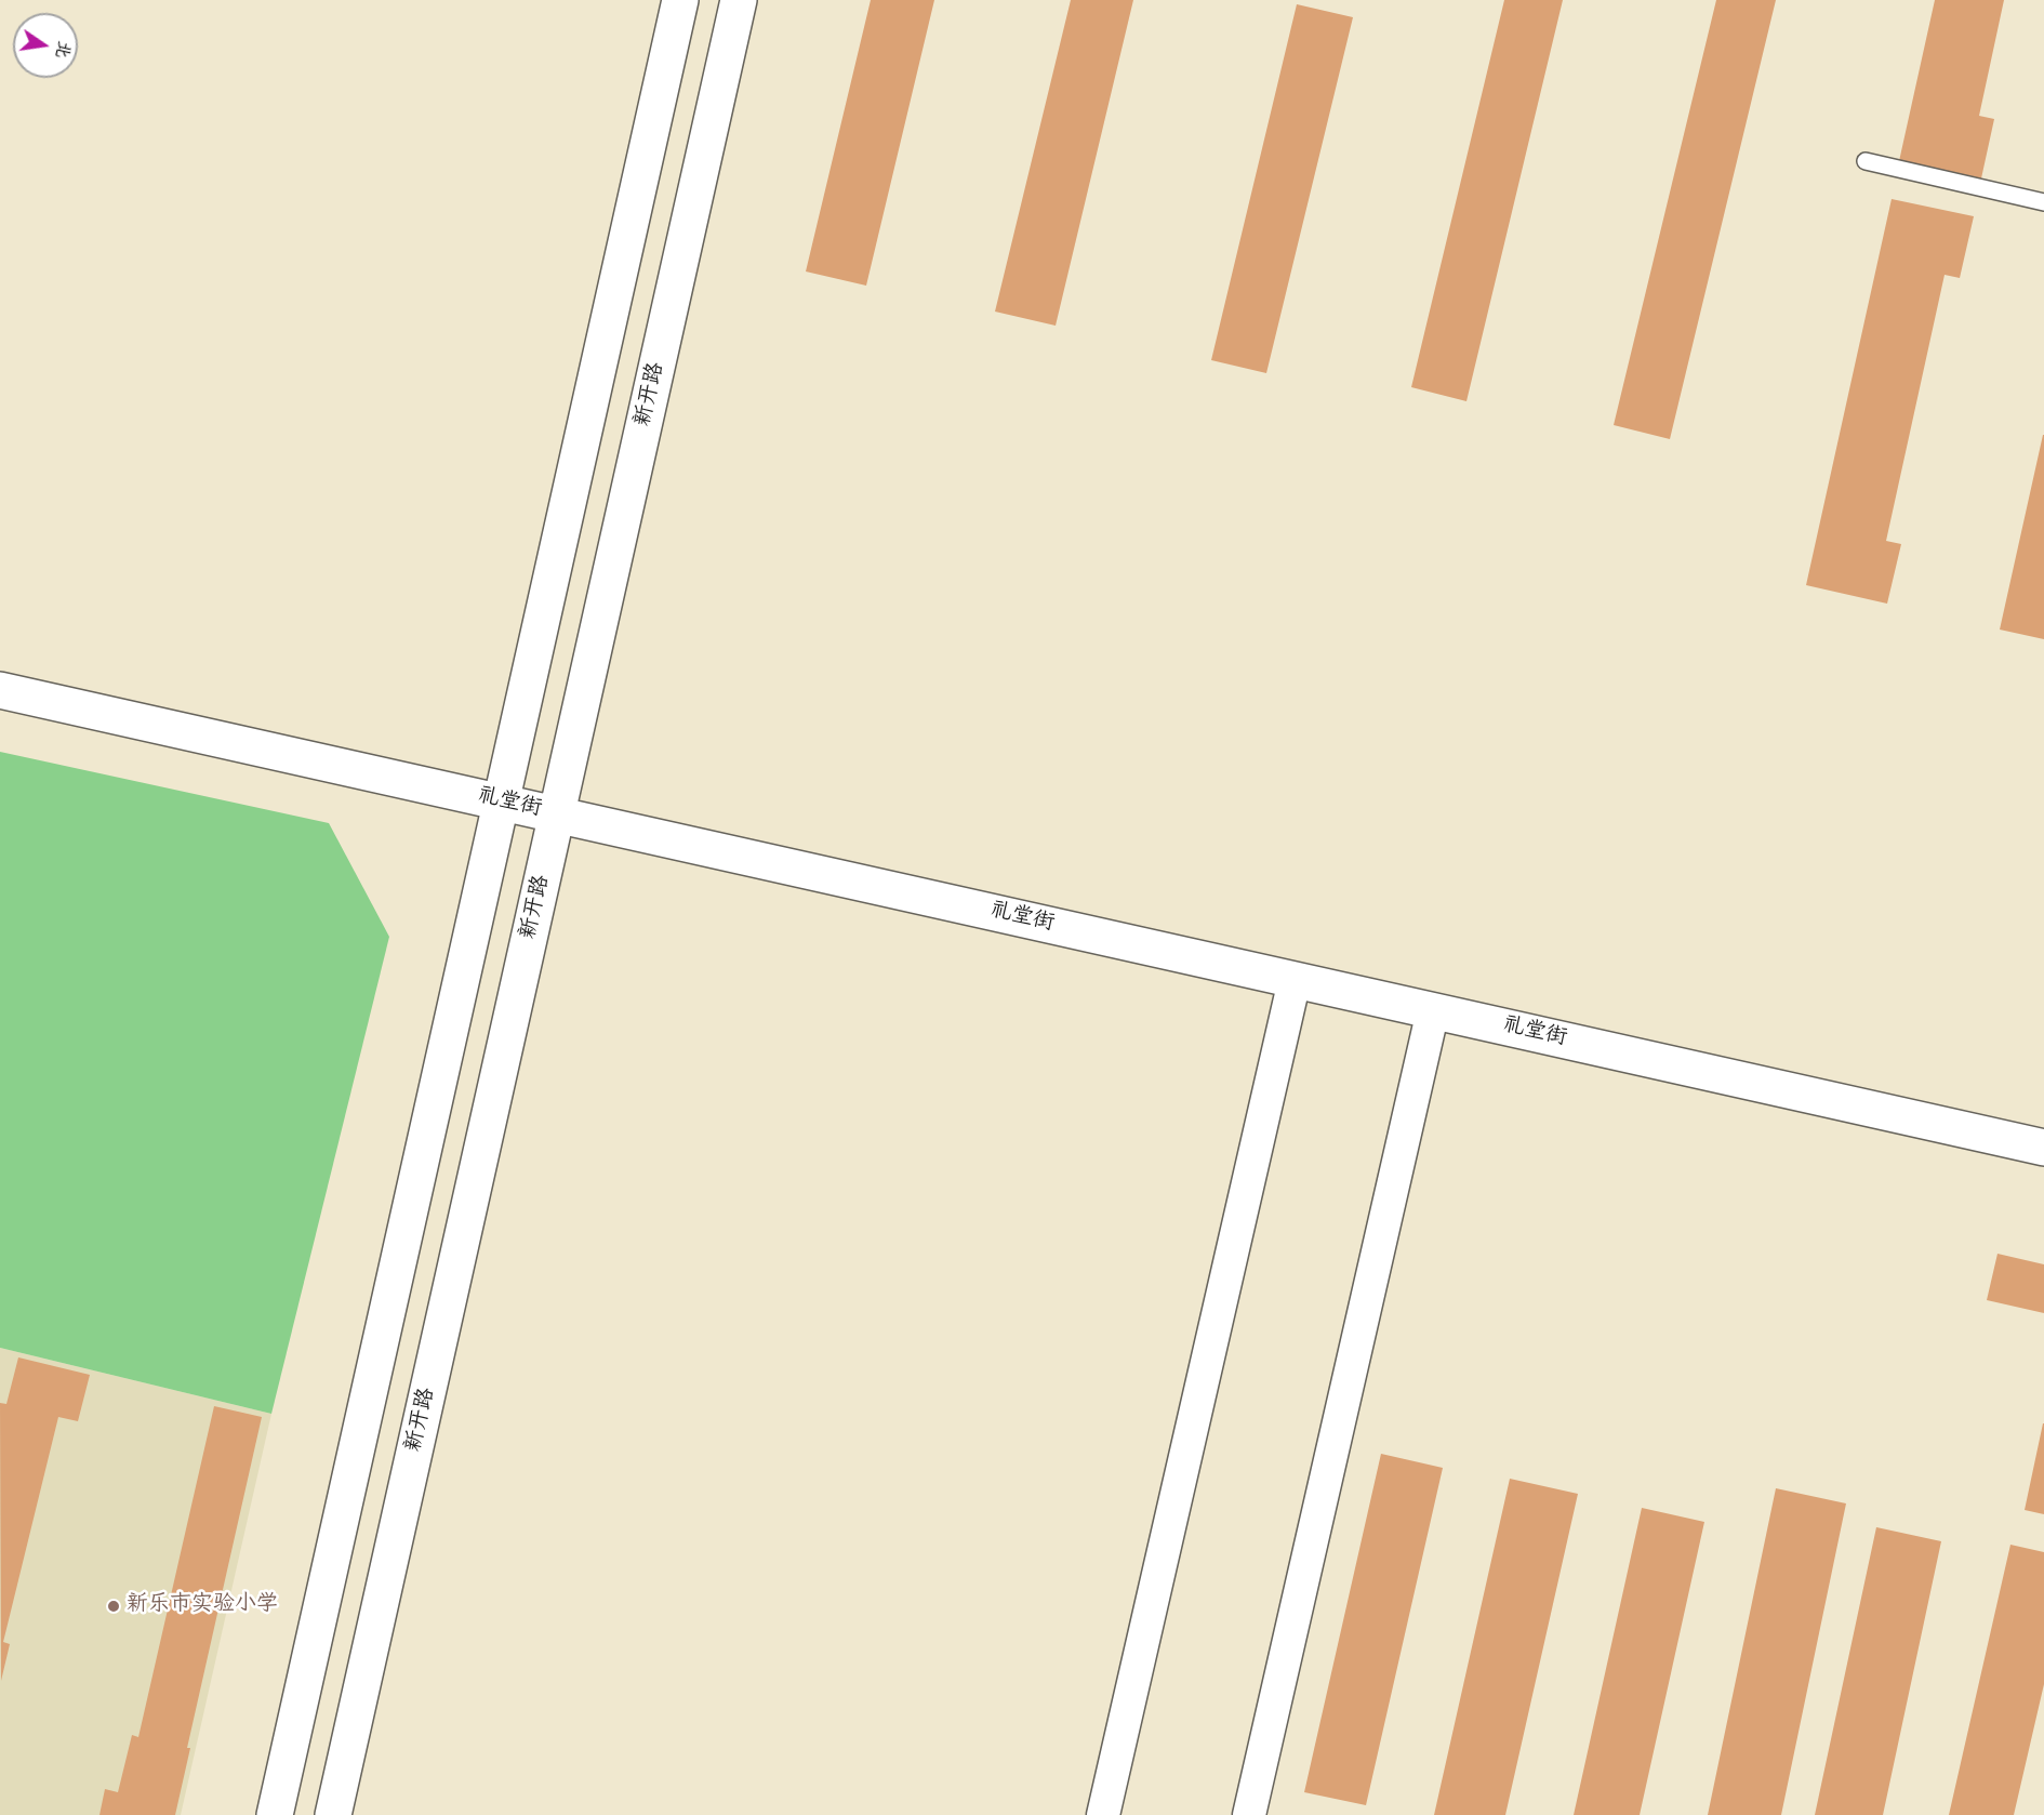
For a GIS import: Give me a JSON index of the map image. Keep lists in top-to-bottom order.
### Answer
{
  "streets": {
    "street": ["新开路", "礼堂街"]
  },
  "crossings": [
    ["新开路", "礼堂街"]
  ],
  "places": ["新乐市实验小学"],
  "north": "right"
}
